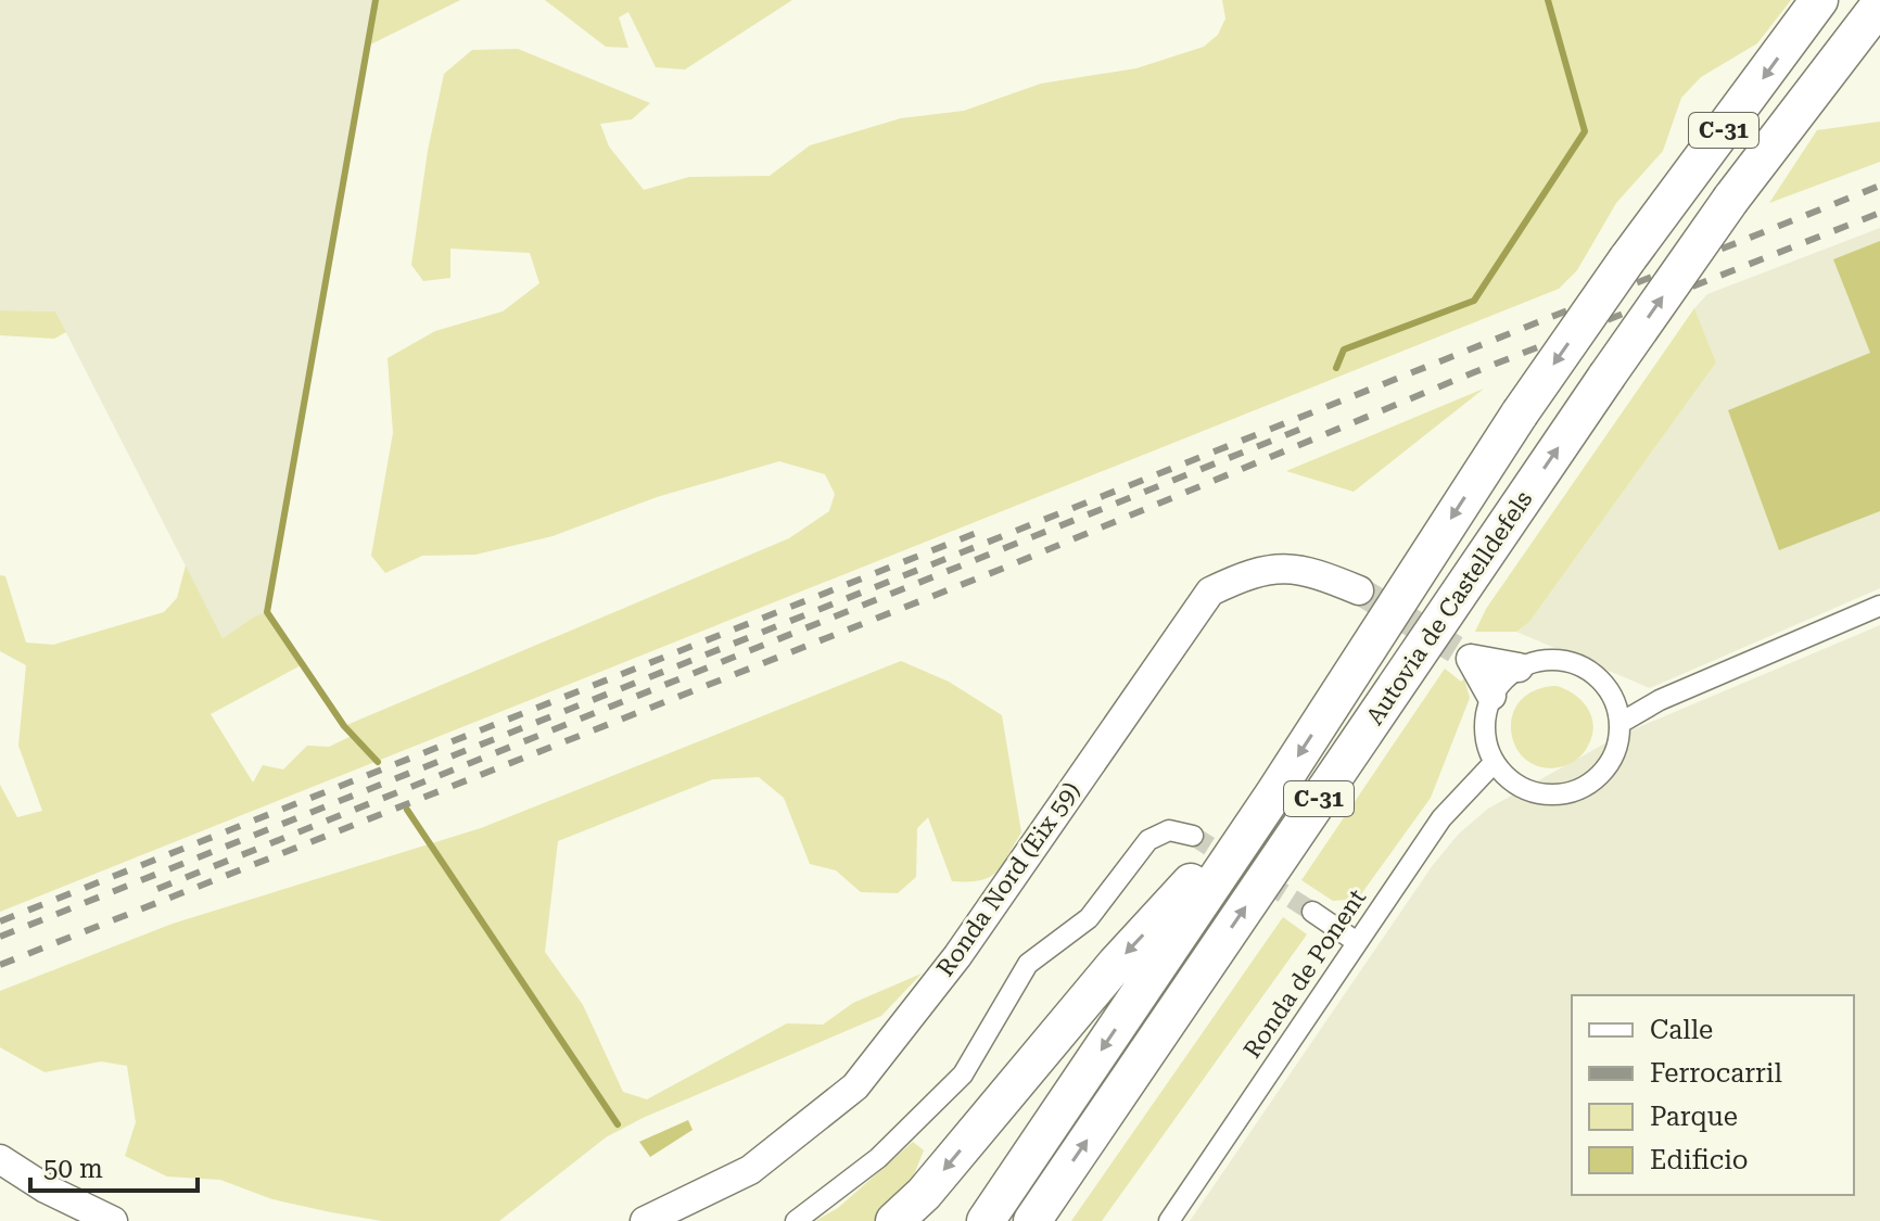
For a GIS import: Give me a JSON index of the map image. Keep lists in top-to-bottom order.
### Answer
{
  "streets": {
    "highway": ["C-31", "Autovia de Castelldefels"],
    "main road": ["Ronda Nord (Eix 59)"],
    "street": ["Ronda de Ponent"]
  },
  "legend": [
    "Calle",
    "Ferrocarril",
    "Parque",
    "Edificio"
  ],
  "scale_bar": "50 m"
}
